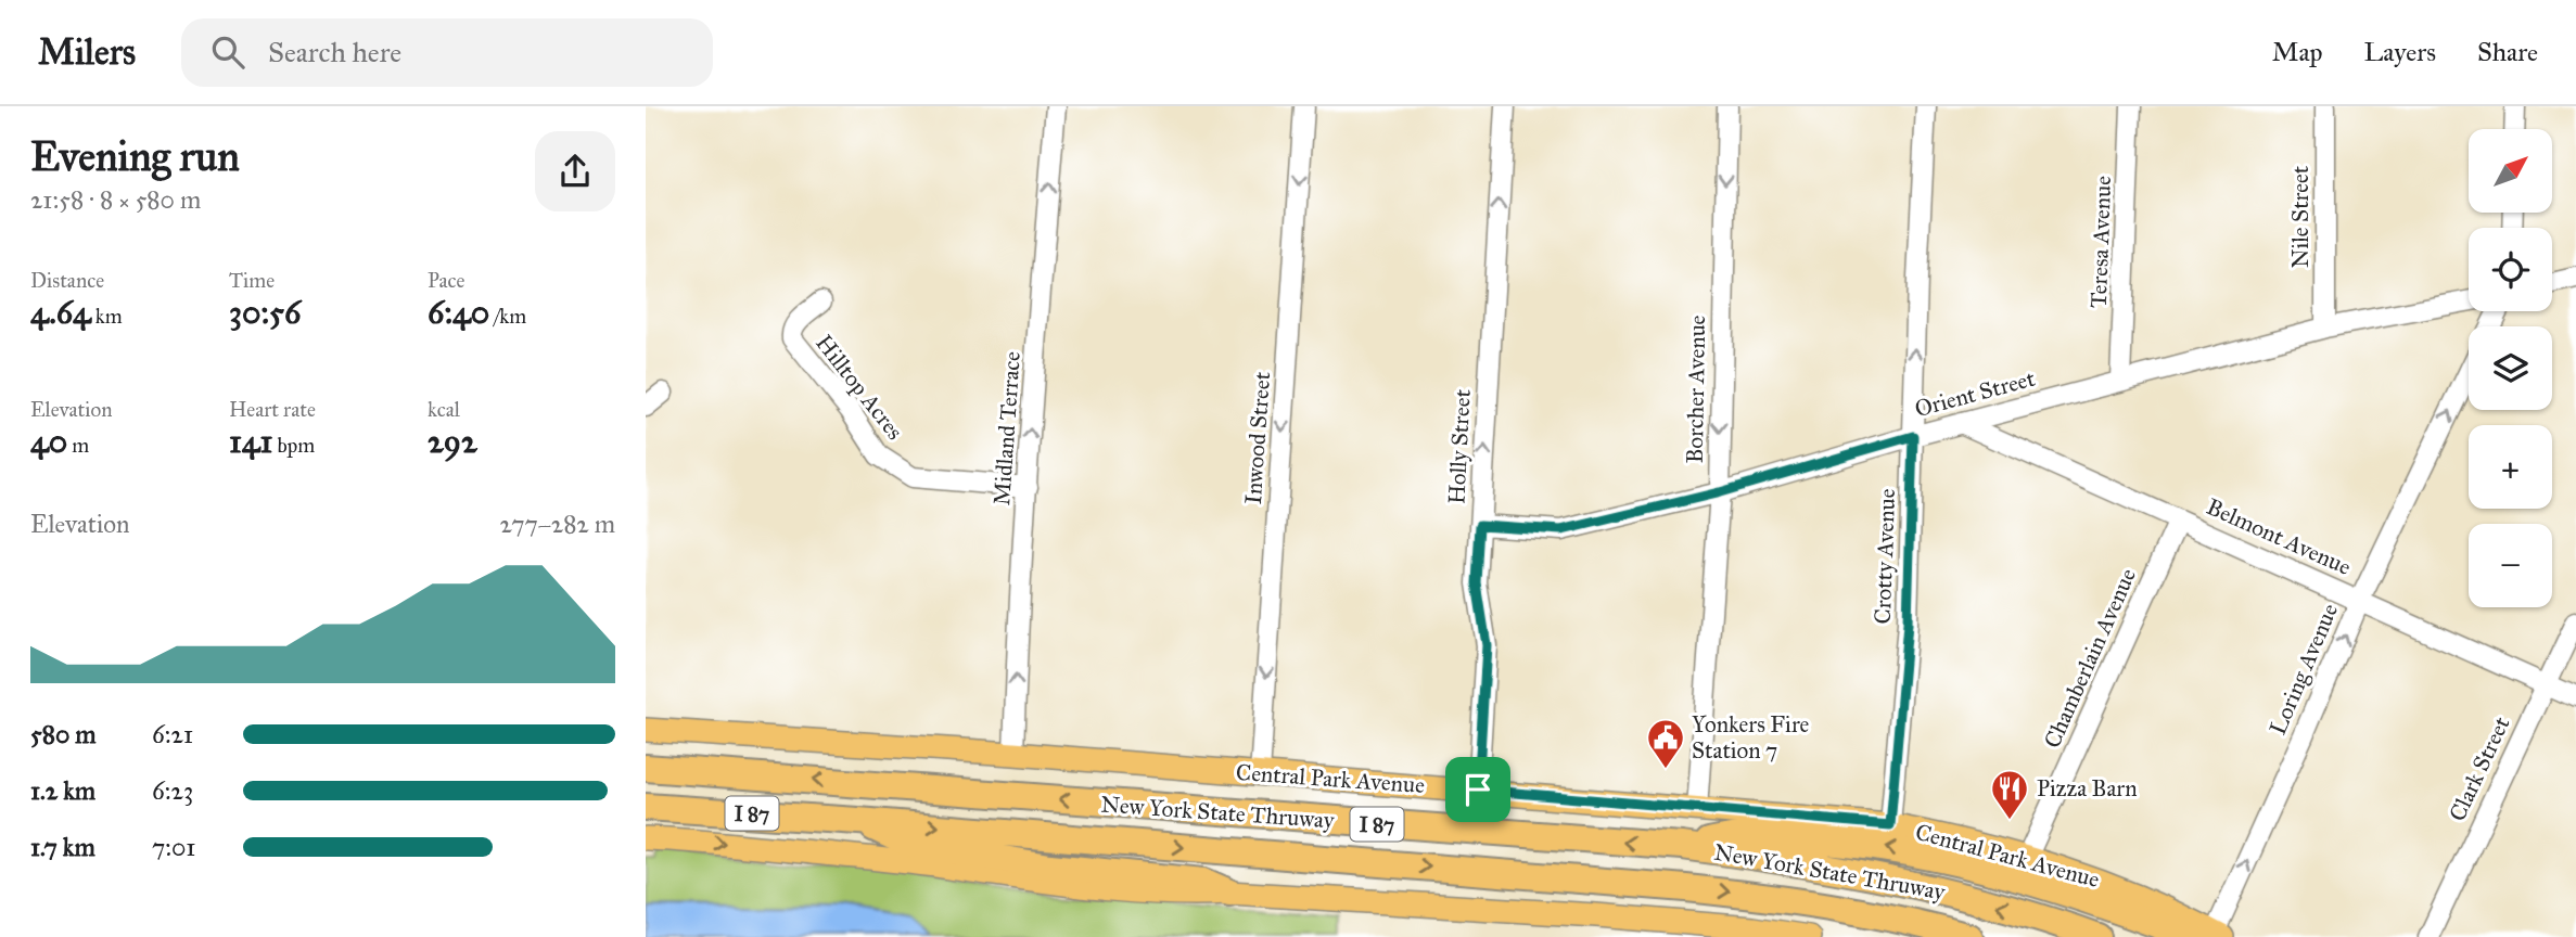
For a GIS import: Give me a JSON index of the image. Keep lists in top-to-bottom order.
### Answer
{
  "streets": {
    "highway": ["New York State Thruway", "I 87"],
    "main road": ["Central Park Avenue"],
    "street": [
      "Nile Street",
      "Teresa Avenue",
      "Hilltop Acres",
      "Borcher Avenue",
      "Orient Street",
      "Midland Terrace",
      "Inwood Street",
      "Holly Street",
      "Belmont Avenue",
      "Crotty Avenue",
      "Chamberlain Avenue",
      "Loring Avenue",
      "Clark Street"
    ]
  },
  "crossings": [
    ["Nile Street", "Orient Street"],
    ["Teresa Avenue", "Orient Street"],
    ["Hilltop Acres", "Midland Terrace"],
    ["Borcher Avenue", "Orient Street"],
    ["Borcher Avenue", "Central Park Avenue"],
    ["Orient Street", "Holly Street"],
    ["Orient Street", "Belmont Avenue"],
    ["Orient Street", "Crotty Avenue"],
    ["Midland Terrace", "Central Park Avenue"],
    ["Inwood Street", "Central Park Avenue"],
    ["Holly Street", "Central Park Avenue"],
    ["Belmont Avenue", "Chamberlain Avenue"],
    ["Belmont Avenue", "Loring Avenue"],
    ["Belmont Avenue", "Clark Street"],
    ["Crotty Avenue", "Central Park Avenue"],
    ["Chamberlain Avenue", "Central Park Avenue"],
    ["Loring Avenue", "Central Park Avenue"]
  ],
  "one_way": [
    "Borcher Avenue",
    "Midland Terrace",
    "Inwood Street",
    "Holly Street",
    "Crotty Avenue",
    "Loring Avenue"
  ],
  "places": {
    "public building": ["Yonkers Fire Station 7"],
    "restaurant": ["Pizza Barn"]
  },
  "north": "top right",
  "page": {
    "header": "Milers",
    "search": "Search here",
    "nav": ["Map", "Layers", "Share"],
    "heading": ["Evening run", "21:58 · 8 × 580 m"],
    "map_buttons": ["+", "−"],
    "stats": [
      ["Distance", "4.64 km"],
      ["Time", "30:56"],
      ["Pace", "6:40 /km"],
      ["Elevation", "40 m"],
      ["Heart rate", "141 bpm"],
      ["kcal", "292"]
    ],
    "chart": ["Elevation", "277–282 m"],
    "list": [
      {
        "name": "580 m",
        "note": "6:21"
      },
      {
        "name": "1.2 km",
        "note": "6:23"
      },
      {
        "name": "1.7 km",
        "note": "7:01"
      }
    ]
  }
}
